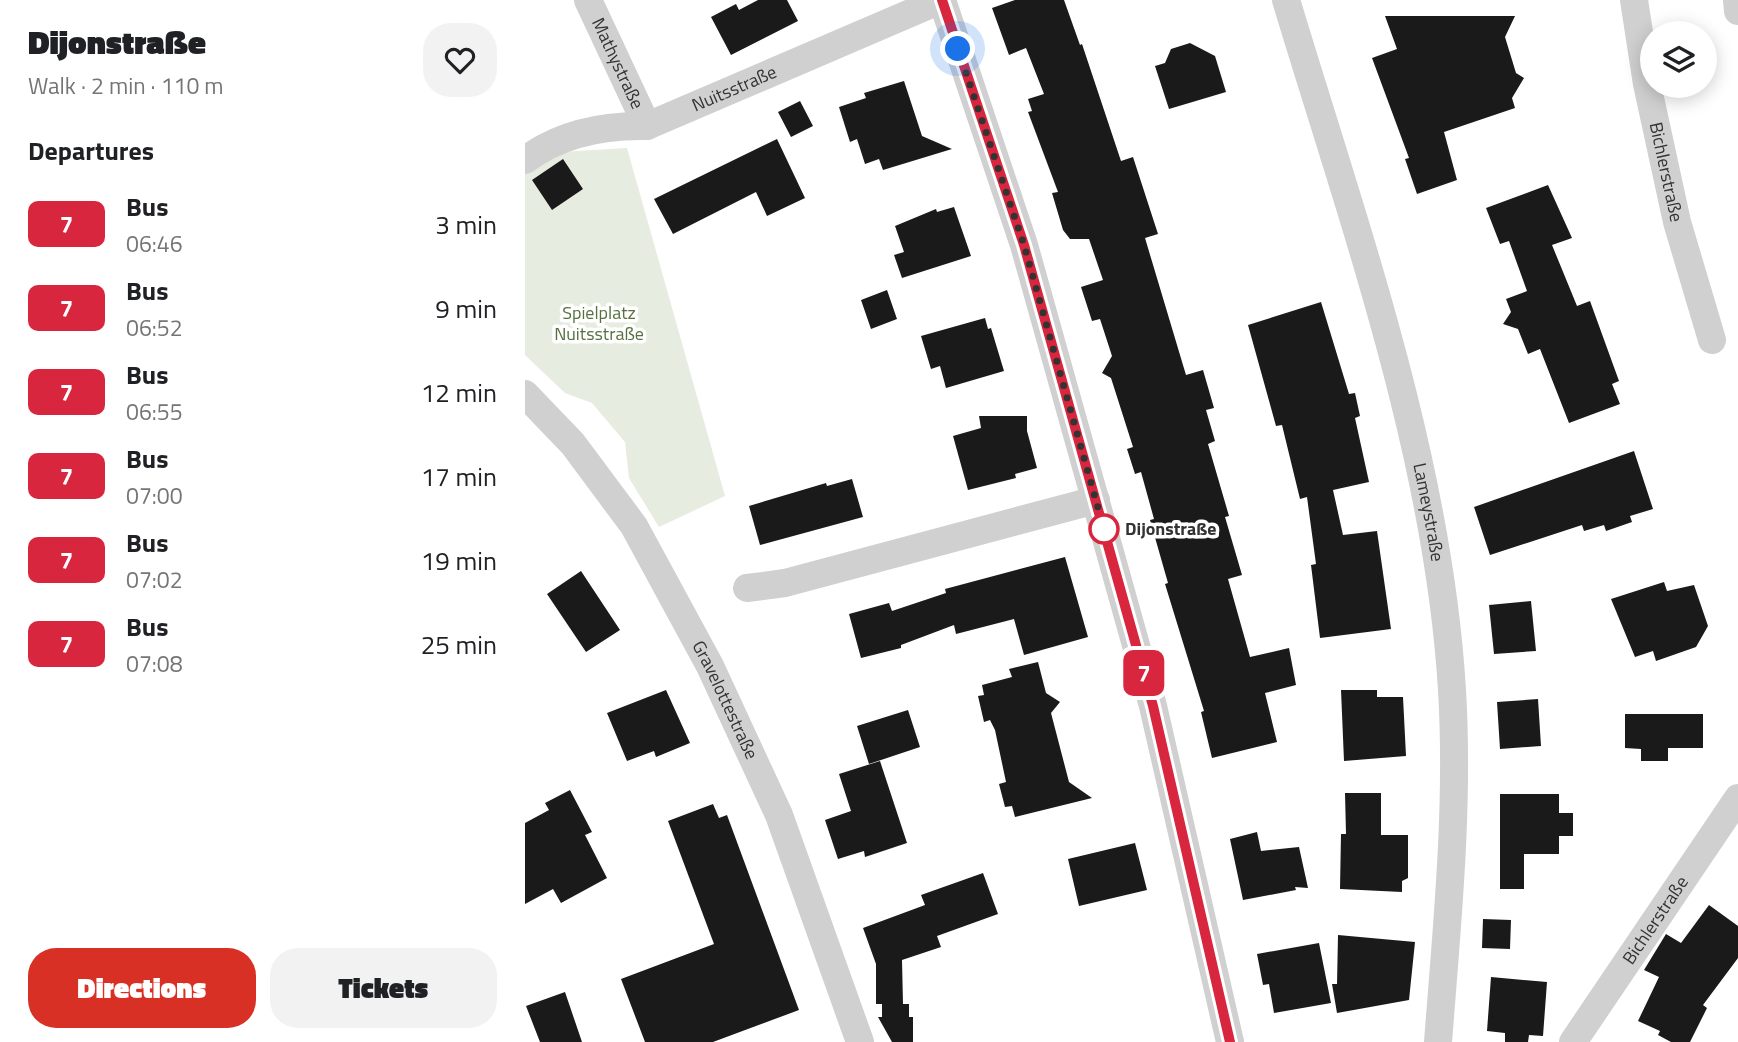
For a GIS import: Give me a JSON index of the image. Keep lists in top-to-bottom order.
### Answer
{
  "streets": {
    "street": [
      "Mathystraße",
      "Nuitsstraße",
      "Bichlerstraße",
      "Lameystraße",
      "Gravelottestraße"
    ]
  },
  "crossings": [
    ["Mathystraße", "Nuitsstraße"]
  ],
  "parks": ["Spielplatz Nuitsstraße"],
  "places": ["Dijonstraße"],
  "lines": ["bus line 7"],
  "page": {
    "heading": [
      ["Dijonstraße", "Walk · 2 min · 110 m"],
      "Departures"
    ],
    "on_map": "7",
    "list": [
      {
        "mark": "7",
        "name": "Bus",
        "note": "06:46",
        "value": "3 min"
      },
      {
        "mark": "7",
        "name": "Bus",
        "note": "06:52",
        "value": "9 min"
      },
      {
        "mark": "7",
        "name": "Bus",
        "note": "06:55",
        "value": "12 min"
      },
      {
        "mark": "7",
        "name": "Bus",
        "note": "07:00",
        "value": "17 min"
      },
      {
        "mark": "7",
        "name": "Bus",
        "note": "07:02",
        "value": "19 min"
      },
      {
        "mark": "7",
        "name": "Bus",
        "note": "07:08",
        "value": "25 min"
      }
    ],
    "buttons": ["Directions", "Tickets"]
  }
}
